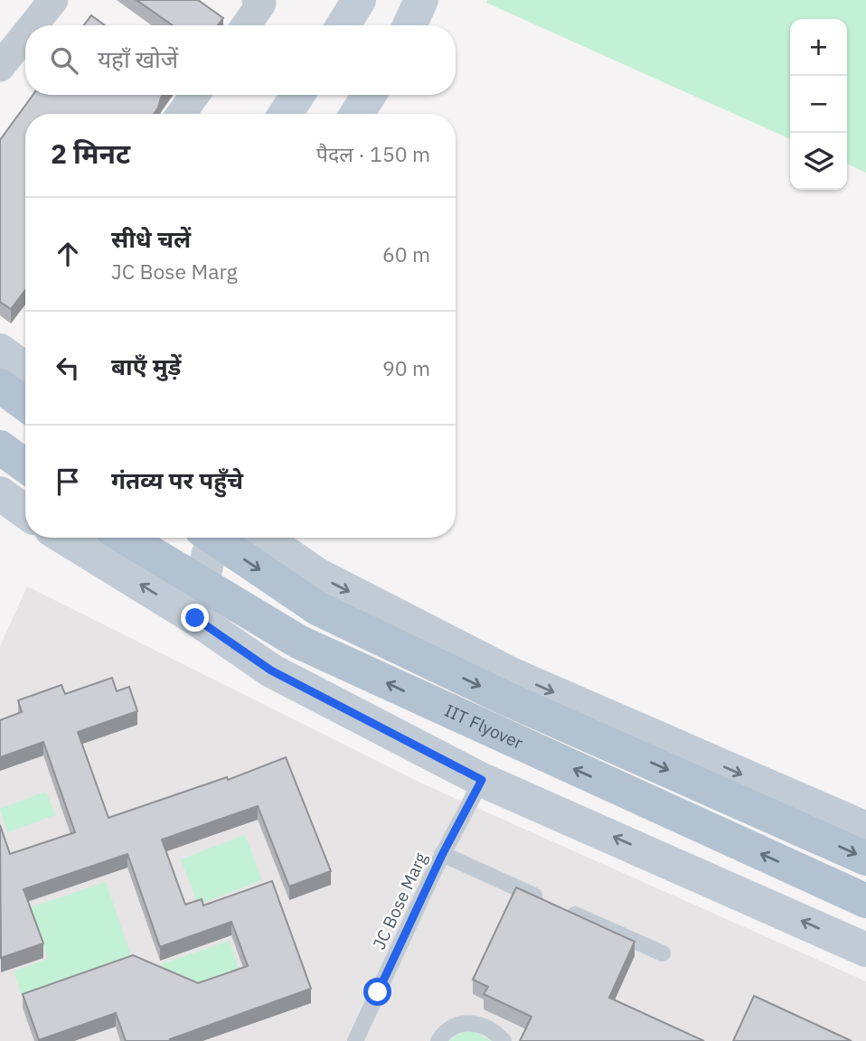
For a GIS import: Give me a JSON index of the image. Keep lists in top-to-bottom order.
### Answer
{
  "streets": {
    "main road": ["IIT Flyover"],
    "lane": ["JC Bose Marg"]
  },
  "page": {
    "map_buttons": ["+", "−"],
    "search": "यहाँ खोजें",
    "heading": ["2 मिनट", "पैदल · 150 m"],
    "list": [
      ["सीधे चलें", "JC Bose Marg", "60 m"],
      ["बाएँ मुड़ें", "90 m"],
      "गंतव्य पर पहुँचे"
    ]
  }
}
